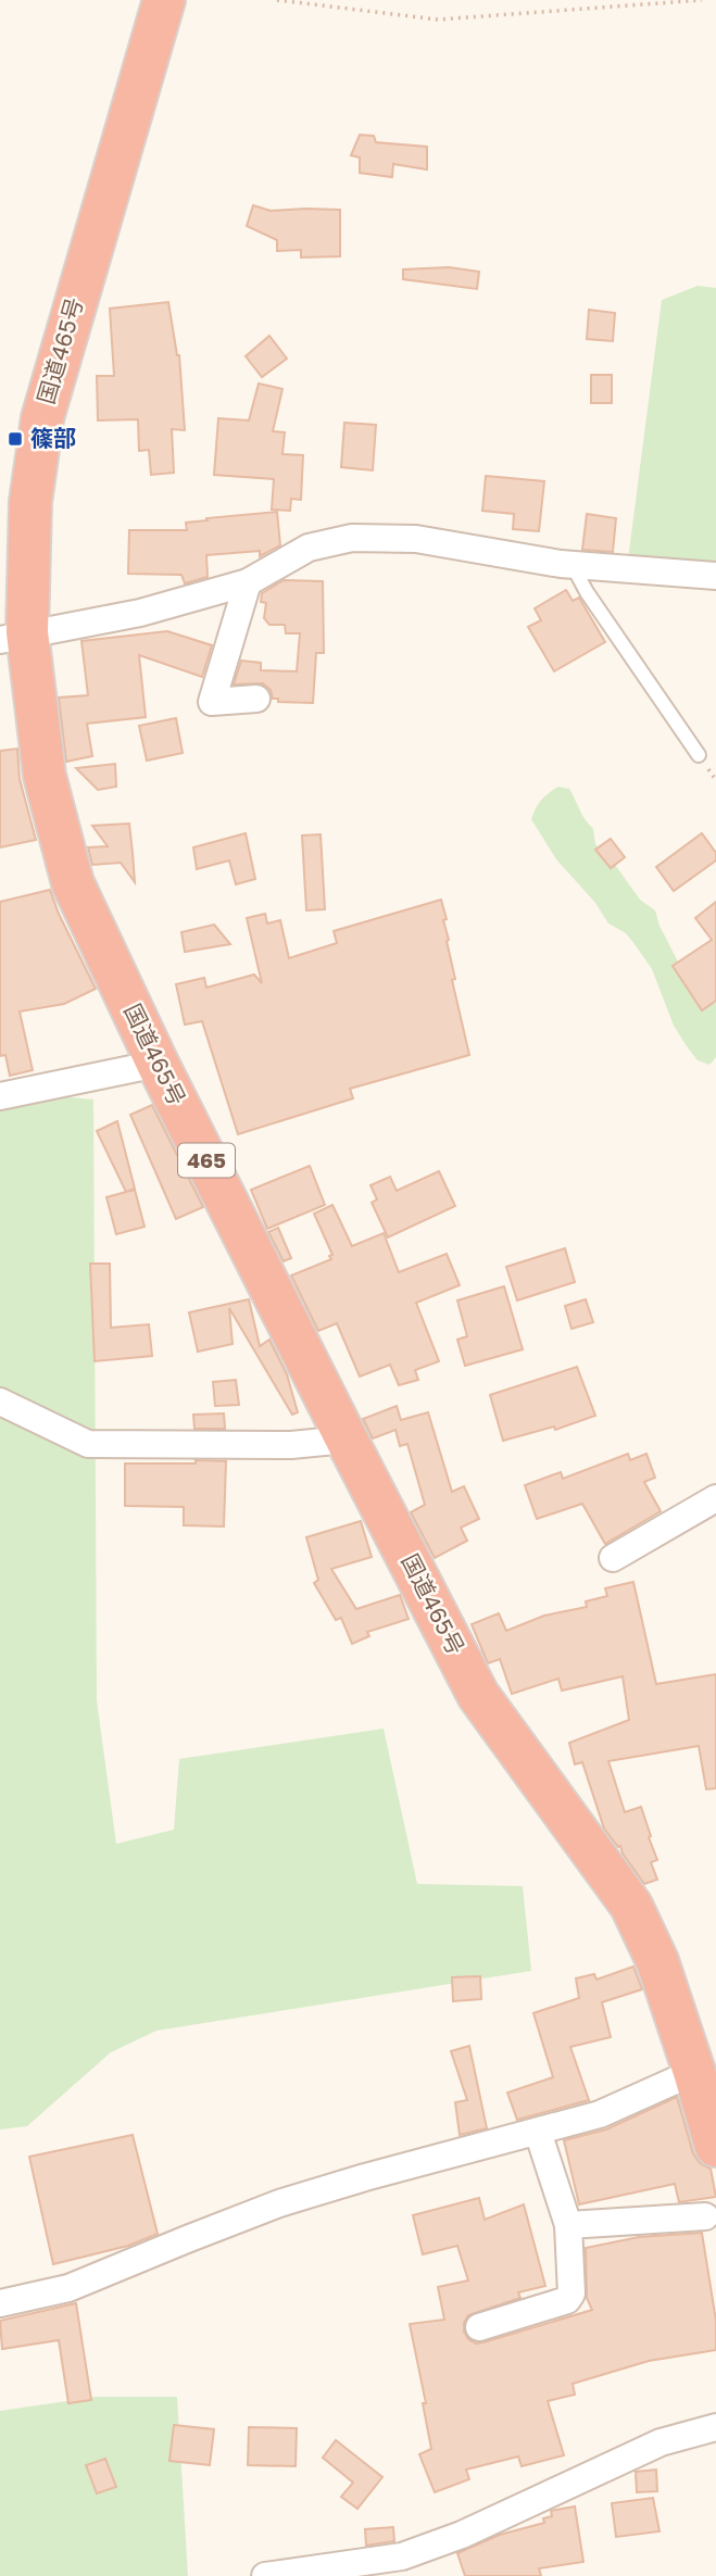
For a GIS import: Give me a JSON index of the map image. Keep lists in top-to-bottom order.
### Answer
{
  "streets": {
    "highway": ["国道465号", "465"]
  },
  "places": {
    "transit": ["篠部"]
  }
}
